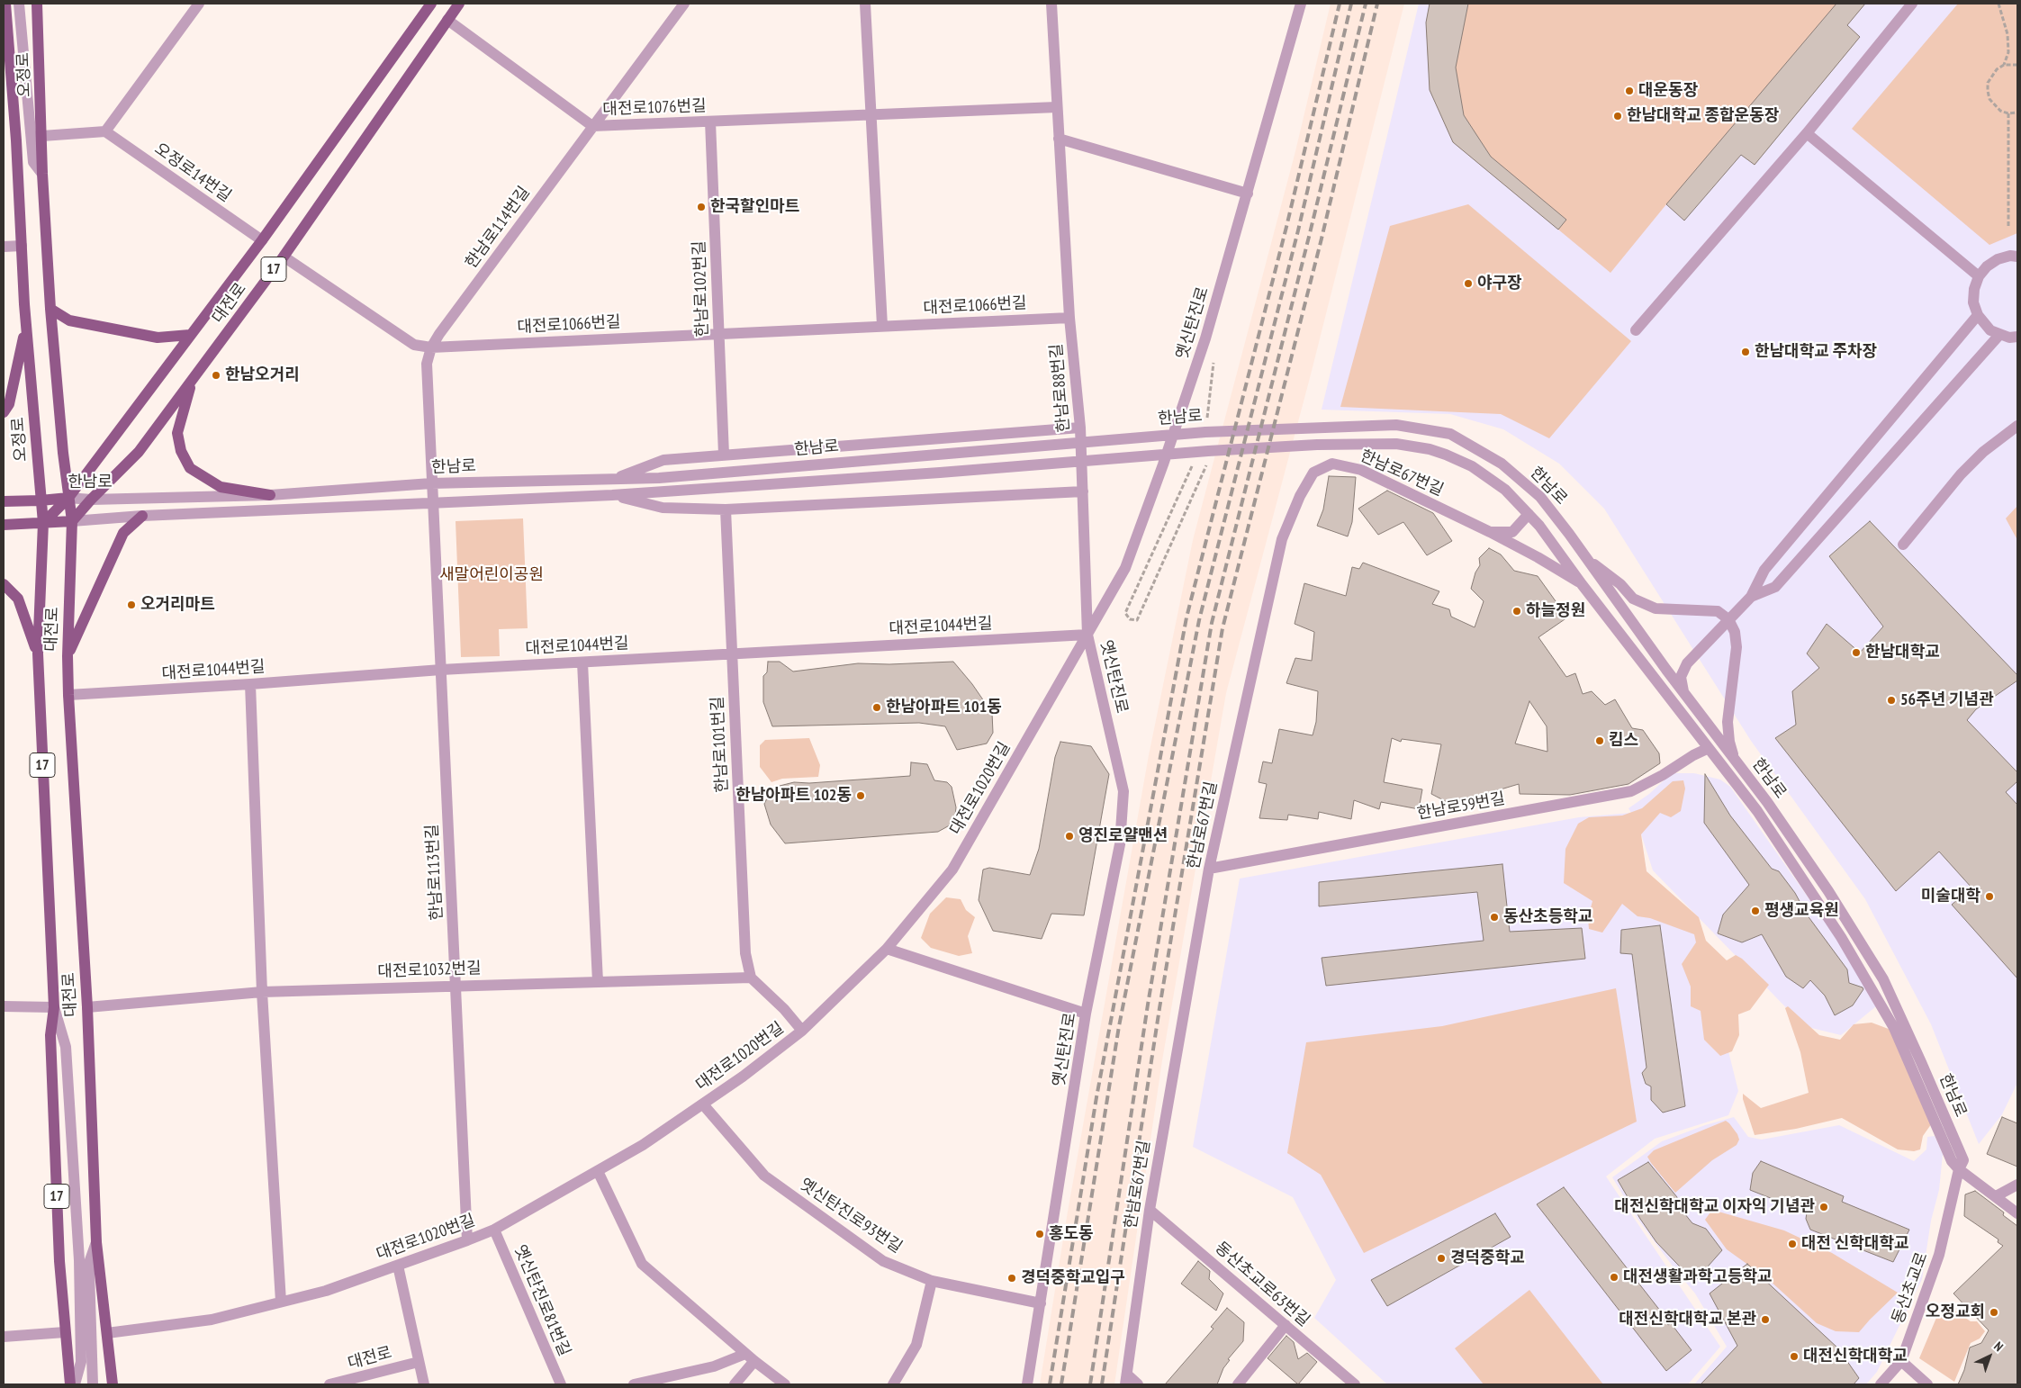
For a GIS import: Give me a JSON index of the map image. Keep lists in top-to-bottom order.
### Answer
{
  "streets": {
    "main road": [
      "오정로",
      "17",
      "대전로",
      "한남로"
    ],
    "street": [
      "대전로1076번길",
      "오정로14번길",
      "한남로114번길",
      "한남로102번길",
      "대전로1066번길",
      "옛신탄진로",
      "한남로88번길",
      "한남로67번길",
      "대전로1044번길",
      "한남로101번길",
      "대전로1020번길",
      "한남로59번길",
      "한남로113번길",
      "대전로1032번길",
      "옛신탄진로93번길",
      "동산초교로63번길",
      "동산초교로",
      "옛신탄진로81번길"
    ]
  },
  "crossings": [
    ["오정로", "대전로"],
    ["오정로", "한남로"],
    ["대전로1076번길", "한남로114번길"],
    ["대전로1076번길", "한남로102번길"],
    ["대전로1076번길", "대전로"],
    ["대전로1076번길", "한남로88번길"],
    ["오정로14번길", "대전로"],
    ["한남로114번길", "대전로1066번길"],
    ["한남로114번길", "한남로"],
    ["한남로114번길", "한남로113번길"],
    ["한남로102번길", "대전로1066번길"],
    ["대전로", "대전로1066번길"],
    ["대전로", "한남로"],
    ["대전로", "대전로1044번길"],
    ["대전로", "대전로1020번길"],
    ["대전로", "대전로1032번길"],
    ["대전로1066번길", "한남로88번길"],
    ["옛신탄진로", "한남로88번길"],
    ["옛신탄진로", "대전로1044번길"],
    ["옛신탄진로", "대전로1020번길"],
    ["옛신탄진로", "옛신탄진로93번길"],
    ["한남로88번길", "대전로1044번길"],
    ["한남로88번길", "대전로1020번길"],
    ["한남로", "한남로67번길"],
    ["한남로", "한남로59번길"],
    ["한남로", "한남로113번길"],
    ["한남로", "동산초교로"],
    ["한남로67번길", "한남로59번길"],
    ["한남로67번길", "동산초교로63번길"],
    ["대전로1044번길", "한남로101번길"],
    ["대전로1044번길", "대전로1020번길"],
    ["대전로1044번길", "한남로113번길"],
    ["한남로101번길", "대전로1032번길"],
    ["대전로1020번길", "한남로113번길"],
    ["대전로1020번길", "옛신탄진로93번길"],
    ["대전로1020번길", "옛신탄진로81번길"],
    ["한남로113번길", "대전로1032번길"]
  ],
  "parks": ["새말어린이공원"],
  "places": [
    "대운동장",
    "한남대학교 종합운동장",
    "한국할인마트",
    "야구장",
    "한남대학교 주차장",
    "한남오거리",
    "오거리마트",
    "하늘정원",
    "한남대학교",
    "56주년 기념관",
    "한남아파트 101동",
    "킴스",
    "한남아파트 102동",
    "영진로얄맨션",
    "미술대학",
    "평생교육원",
    "동산초등학교",
    "대전신학대학교 이자익 기념관",
    "홍도동",
    "대전 신학대학교",
    "경덕중학교",
    "대전생활과학고등학교",
    "경덕중학교입구",
    "오정교회",
    "대전신학대학교 본관",
    "대전신학대학교"
  ],
  "north": "top right"
}
